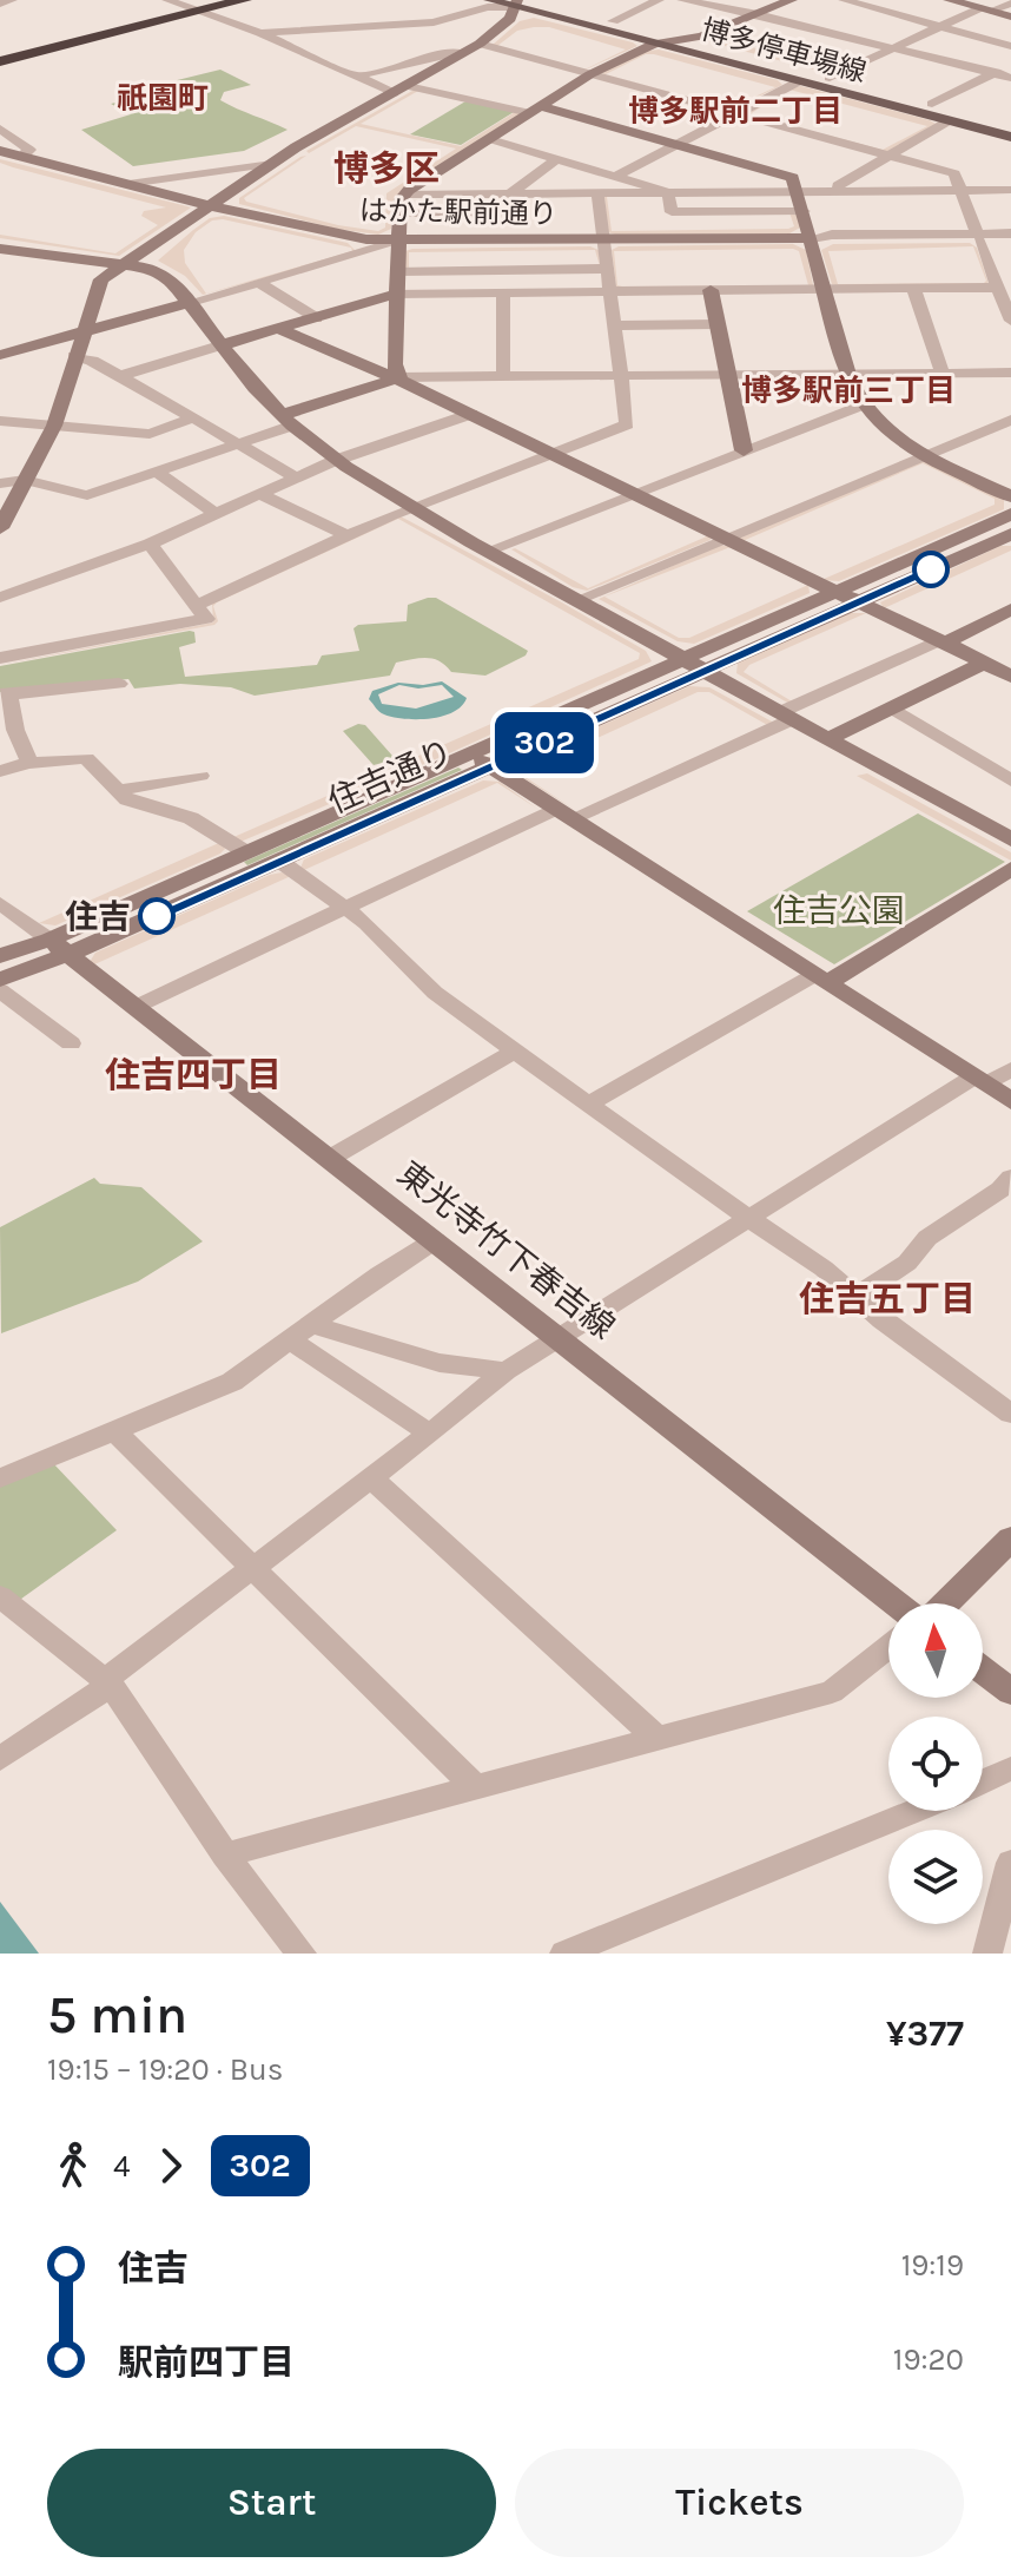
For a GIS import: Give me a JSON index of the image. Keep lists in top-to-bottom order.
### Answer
{
  "streets": {
    "main road": ["博多停車場線"],
    "street": ["はかた駅前通り", "住吉通り", "東光寺竹下春吉線"]
  },
  "crossings": [
    ["住吉通り", "東光寺竹下春吉線"]
  ],
  "districts": [
    "祇園町",
    "博多駅前二丁目",
    "博多区",
    "博多駅前三丁目",
    "住吉四丁目",
    "住吉五丁目"
  ],
  "parks": ["住吉公園"],
  "places": ["住吉"],
  "lines": ["bus line 302"],
  "north": "top",
  "page": {
    "on_map": "302",
    "heading": ["5 min", "19:15 – 19:20 · Bus", "¥377"],
    "legs": ["4", "302"],
    "list": [
      {
        "name": "住吉",
        "value": "19:19"
      },
      {
        "name": "駅前四丁目",
        "value": "19:20"
      }
    ],
    "buttons": ["Start", "Tickets"]
  }
}
